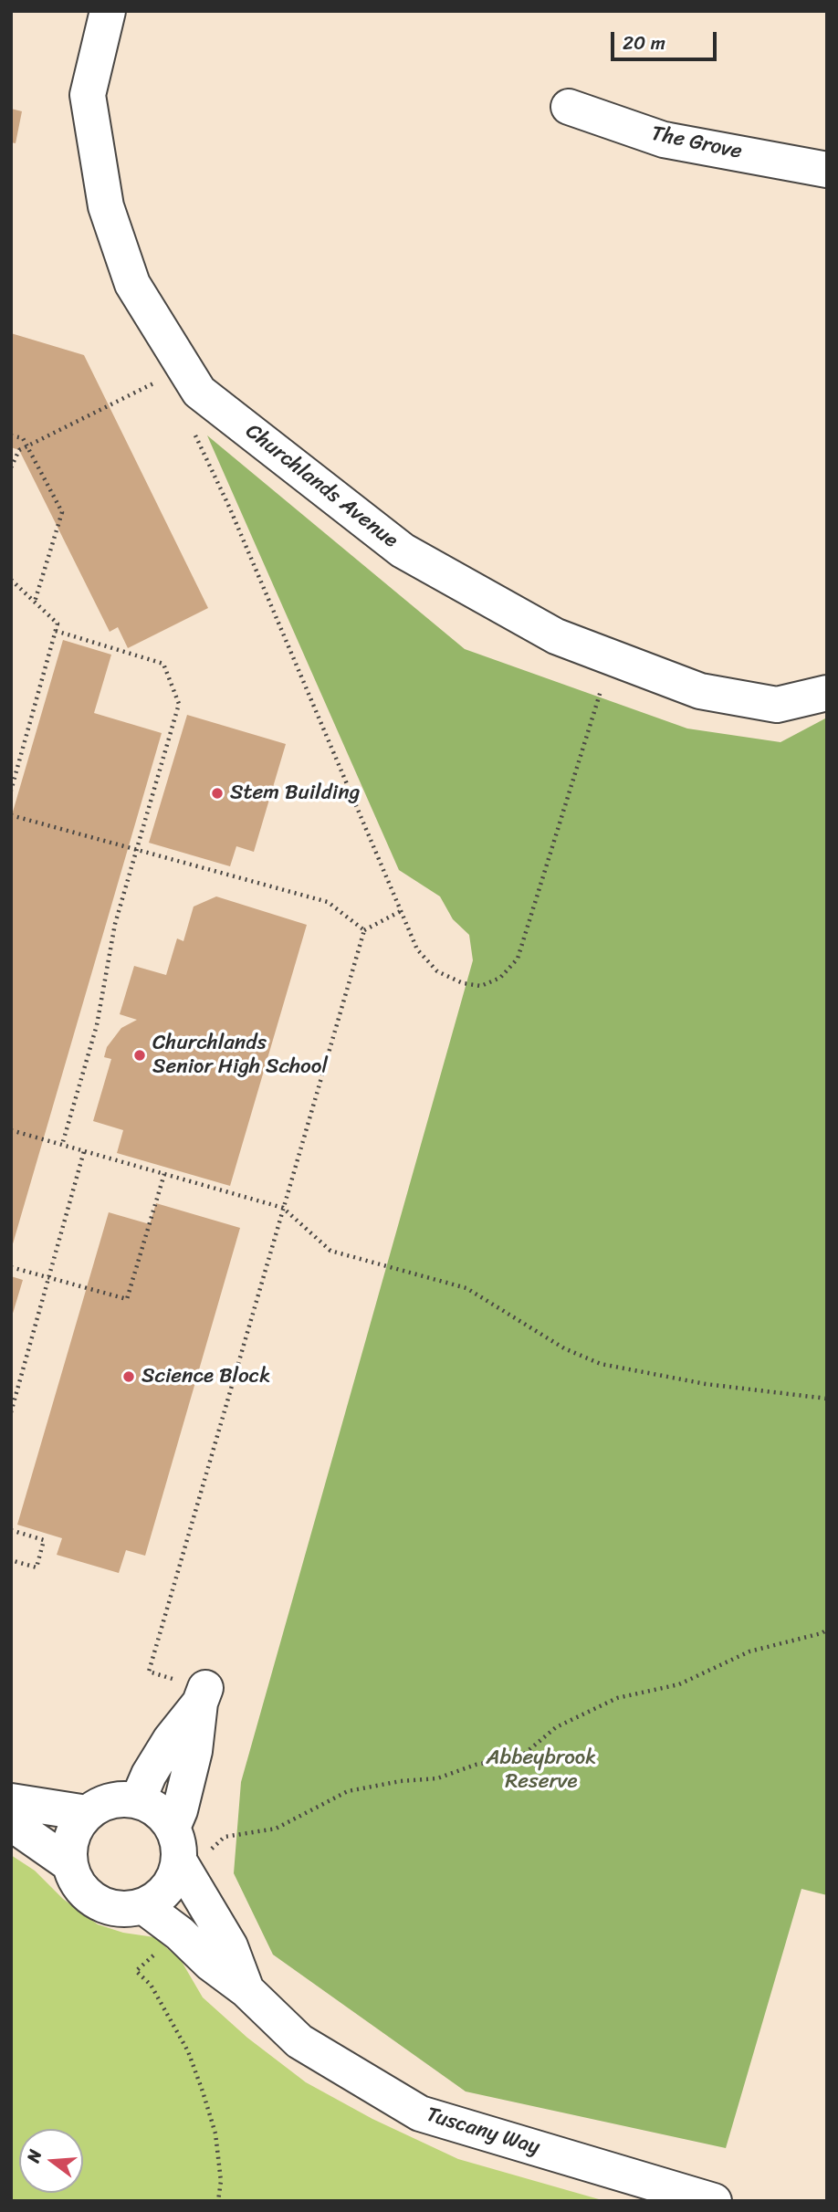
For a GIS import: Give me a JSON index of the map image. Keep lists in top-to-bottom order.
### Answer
{
  "streets": {
    "street": ["The Grove", "Churchlands Avenue", "Tuscany Way"]
  },
  "parks": ["Abbeybrook Reserve"],
  "places": ["Stem Building", "Churchlands Senior High School", "Science Block"],
  "scale_bar": "20 m",
  "north": "left"
}
